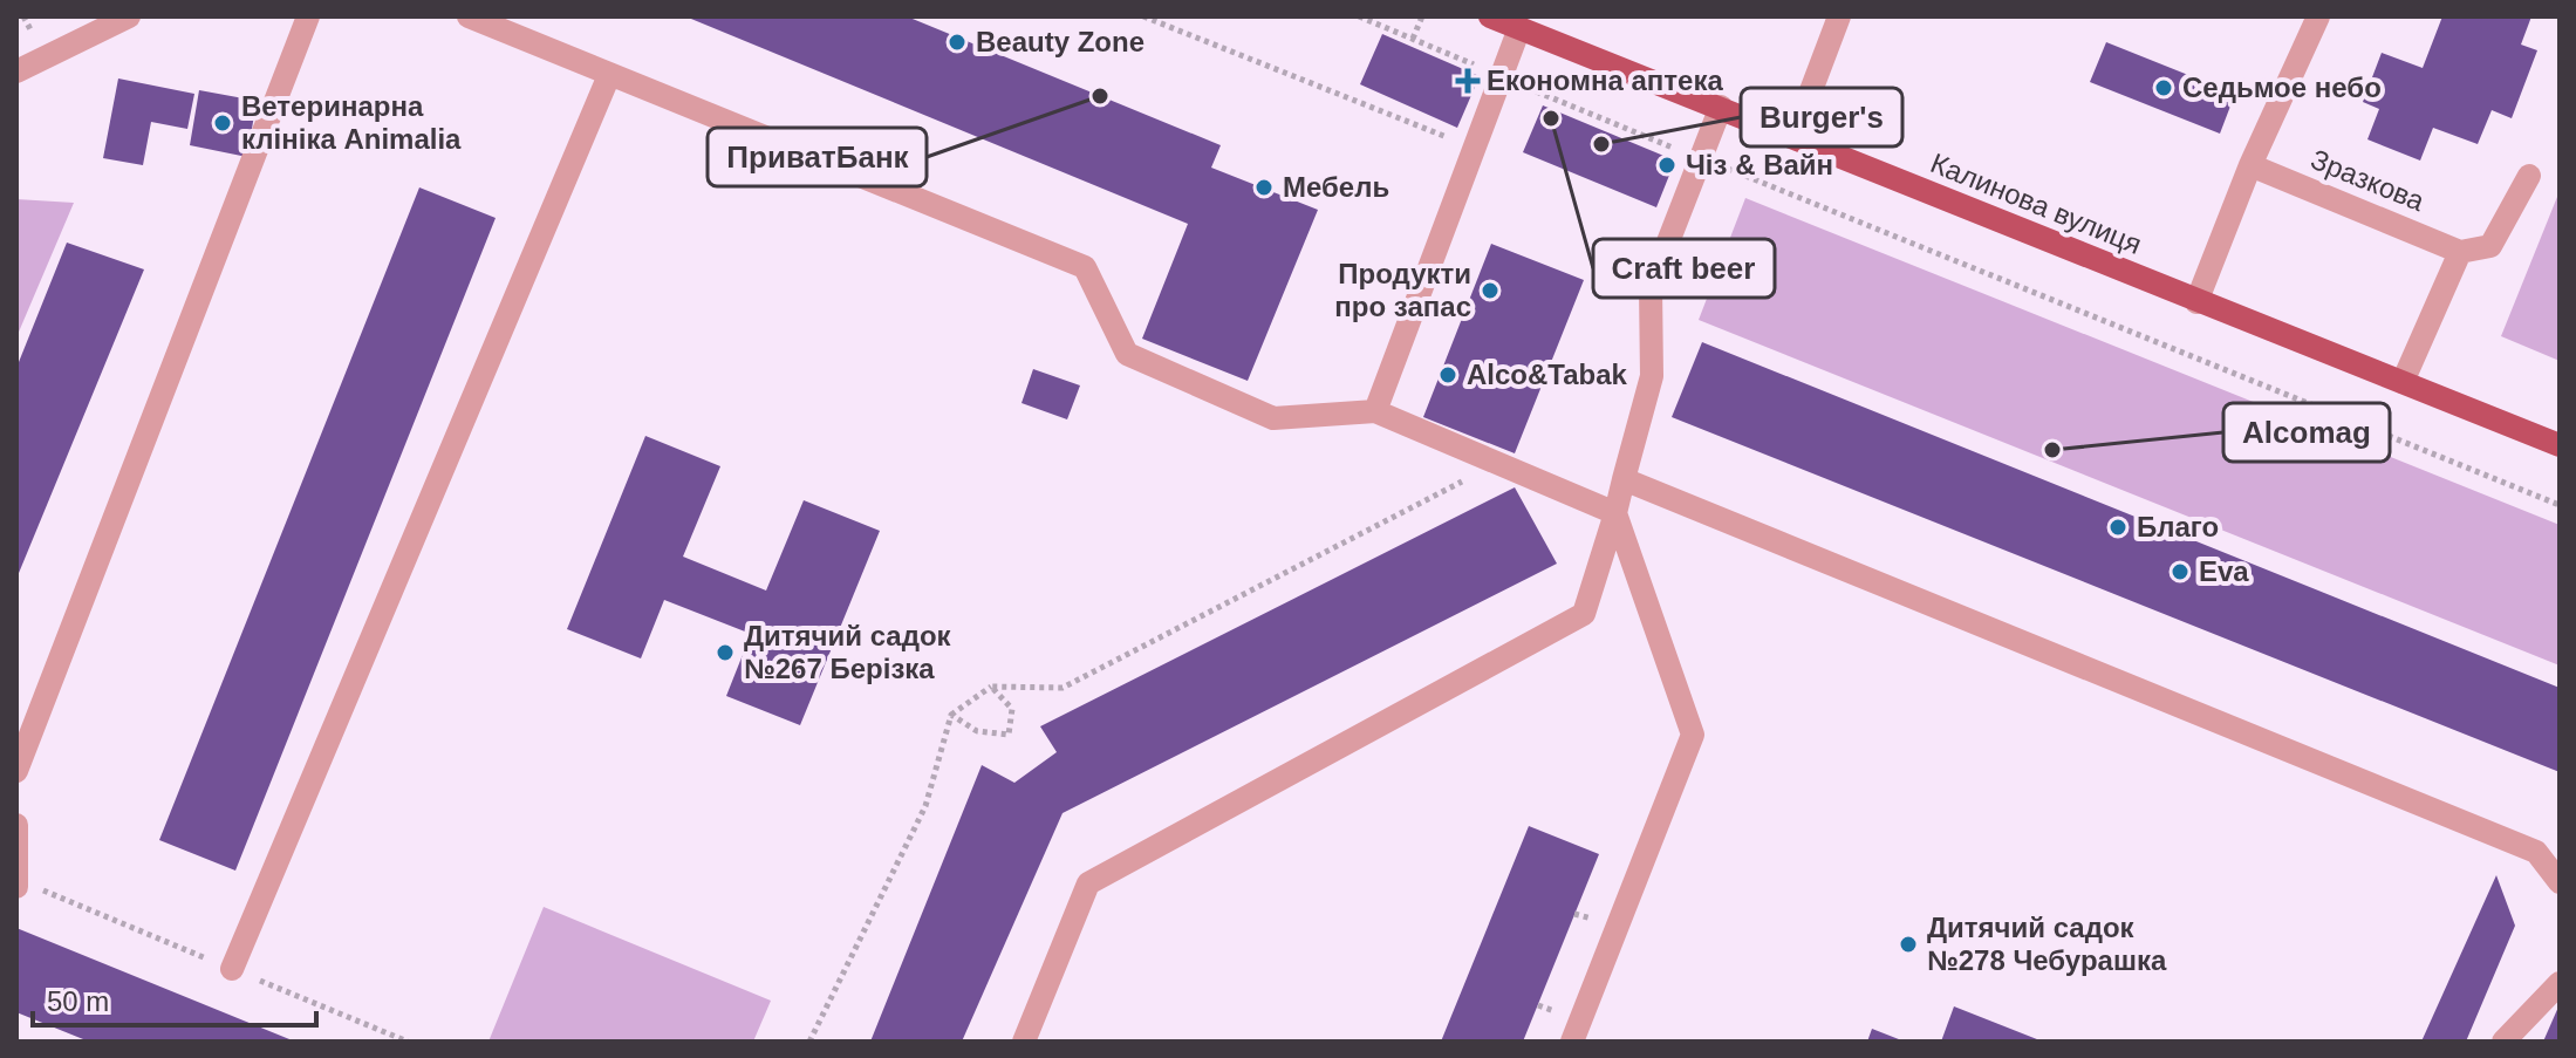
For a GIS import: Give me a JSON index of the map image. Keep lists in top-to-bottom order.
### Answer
{
  "streets": {
    "main road": ["Калинова вулиця"],
    "lane": ["Зразкова"]
  },
  "places": {
    "other": [
      "Beauty Zone",
      "Седьмое небо",
      "ПриватБанк",
      "Craft beer",
      "Ветеринарна клініка Animalia",
      "Burger's",
      "Чіз & Вайн",
      "Мебель",
      "Продукти про запас",
      "Alco&Tabak",
      "Alcomag",
      "Благо",
      "Eva",
      "Дитячий садок №267 Берізка",
      "Дитячий садок №278 Чебурашка"
    ],
    "health": ["Економна аптека"]
  },
  "scale_bar": "50 m"
}
